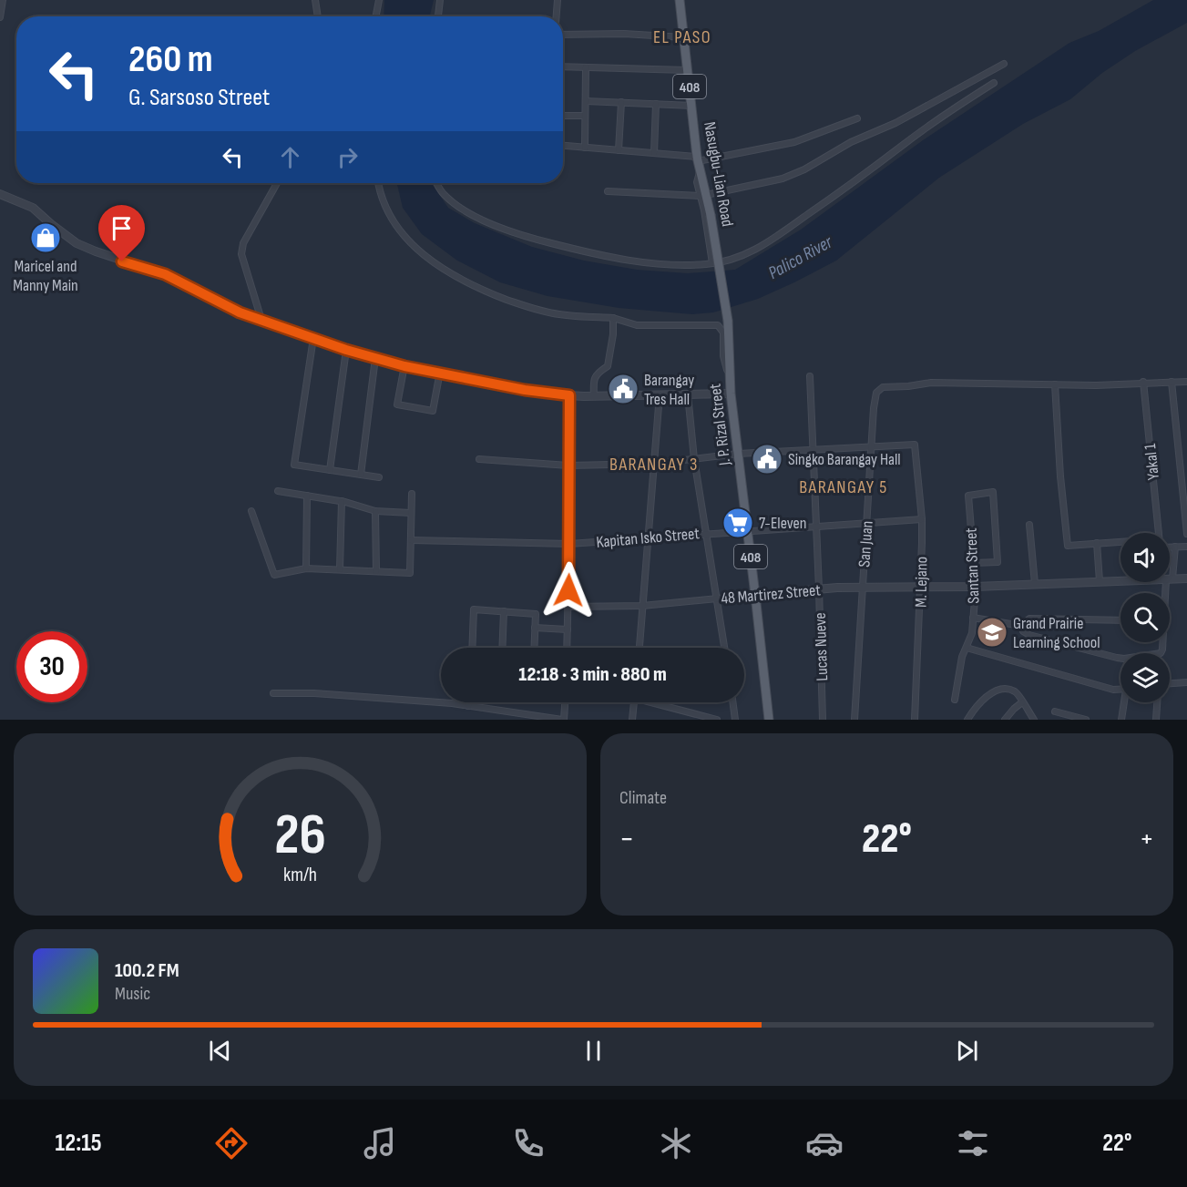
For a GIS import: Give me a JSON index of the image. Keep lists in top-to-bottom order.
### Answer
{
  "streets": {
    "main road": ["408", "Nasugbu-Lian Road", "J. P. Rizal Street"],
    "street": [
      "Yakal 1",
      "Kapitan Isko Street",
      "San Juan",
      "Santan Street",
      "M. Lejano",
      "48 Martirez Street",
      "Lucas Nueve"
    ]
  },
  "crossings": [
    ["Nasugbu-Lian Road", "J. P. Rizal Street"],
    ["J. P. Rizal Street", "Kapitan Isko Street"],
    ["J. P. Rizal Street", "48 Martirez Street"],
    ["Yakal 1", "San Juan"],
    ["Kapitan Isko Street", "San Juan"],
    ["Kapitan Isko Street", "M. Lejano"],
    ["Kapitan Isko Street", "Lucas Nueve"],
    ["San Juan", "M. Lejano"],
    ["San Juan", "48 Martirez Street"],
    ["Santan Street", "48 Martirez Street"],
    ["M. Lejano", "48 Martirez Street"],
    ["48 Martirez Street", "Lucas Nueve"]
  ],
  "districts": ["EL PASO", "BARANGAY 3", "BARANGAY 5"],
  "water": ["Palico River"],
  "places": {
    "shop": ["Maricel and Manny Main"],
    "public building": ["Barangay Tres Hall", "Singko Barangay Hall"],
    "supermarket": ["7-Eleven"],
    "school or university": ["Grand Prairie Learning School"]
  },
  "page": {
    "turn": ["260 m", "G. Sarsoso Street"],
    "limit": "30",
    "trip": "12:18 · 3 min · 880 m",
    "tile": "Climate",
    "heat": ["−", "22°", "+"],
    "song": ["100.2 FM", "Music"],
    "tabs": ["12:15", "22°"],
    "gauge": ["26", "km/h"]
  }
}
